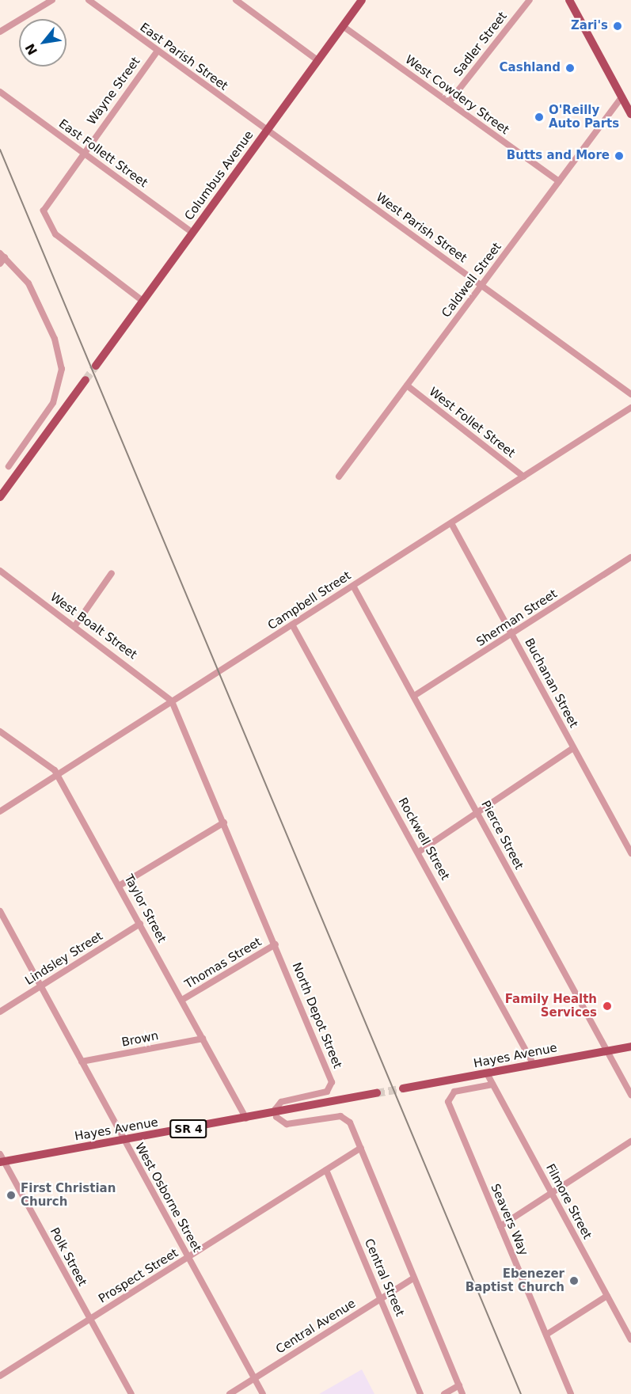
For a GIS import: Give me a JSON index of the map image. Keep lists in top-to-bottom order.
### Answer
{
  "streets": {
    "main road": ["Columbus Avenue", "Hayes Avenue", "SR 4"],
    "street": [
      "Sadler Street",
      "East Parish Street",
      "Wayne Street",
      "West Cowdery Street",
      "East Follett Street",
      "West Parish Street",
      "Caldwell Street",
      "West Follet Street",
      "Campbell Street",
      "Sherman Street",
      "West Boalt Street",
      "Buchanan Street",
      "Pierce Street",
      "Rockwell Street",
      "Taylor Street",
      "Lindsley Street",
      "Thomas Street",
      "North Depot Street",
      "Brown",
      "West Osborne Street",
      "Filmore Street",
      "Seavers Way",
      "Polk Street",
      "Prospect Street",
      "Central Street",
      "Central Avenue"
    ]
  },
  "crossings": [
    ["Sadler Street", "West Cowdery Street"],
    ["East Parish Street", "Wayne Street"],
    ["East Parish Street", "Columbus Avenue"],
    ["East Parish Street", "West Parish Street"],
    ["Wayne Street", "East Follett Street"],
    ["Wayne Street", "Columbus Avenue"],
    ["West Cowdery Street", "Columbus Avenue"],
    ["West Cowdery Street", "Caldwell Street"],
    ["East Follett Street", "Columbus Avenue"],
    ["Columbus Avenue", "West Parish Street"],
    ["West Parish Street", "Caldwell Street"],
    ["Caldwell Street", "West Follet Street"],
    ["West Follet Street", "Campbell Street"],
    ["Campbell Street", "West Boalt Street"],
    ["Campbell Street", "Buchanan Street"],
    ["Campbell Street", "Pierce Street"],
    ["Campbell Street", "Rockwell Street"],
    ["Campbell Street", "Taylor Street"],
    ["Campbell Street", "North Depot Street"],
    ["Sherman Street", "Buchanan Street"],
    ["Sherman Street", "Pierce Street"],
    ["West Boalt Street", "North Depot Street"],
    ["Pierce Street", "Hayes Avenue"],
    ["Rockwell Street", "Hayes Avenue"],
    ["Taylor Street", "Lindsley Street"],
    ["Taylor Street", "Thomas Street"],
    ["Taylor Street", "Brown"],
    ["Taylor Street", "Hayes Avenue"],
    ["Lindsley Street", "West Osborne Street"],
    ["Thomas Street", "North Depot Street"],
    ["North Depot Street", "Hayes Avenue"],
    ["Brown", "West Osborne Street"],
    ["Hayes Avenue", "West Osborne Street"],
    ["Hayes Avenue", "Filmore Street"],
    ["Hayes Avenue", "Polk Street"],
    ["West Osborne Street", "Prospect Street"],
    ["West Osborne Street", "Central Avenue"],
    ["Filmore Street", "Seavers Way"],
    ["Polk Street", "Prospect Street"],
    ["Prospect Street", "Central Street"],
    ["Central Street", "Central Avenue"]
  ],
  "places": [
    "Zari's",
    "Cashland",
    "O'Reilly Auto Parts",
    "Butts and More",
    "Family Health Services",
    "First Christian Church",
    "Ebenezer Baptist Church"
  ],
  "north": "bottom left"
}
